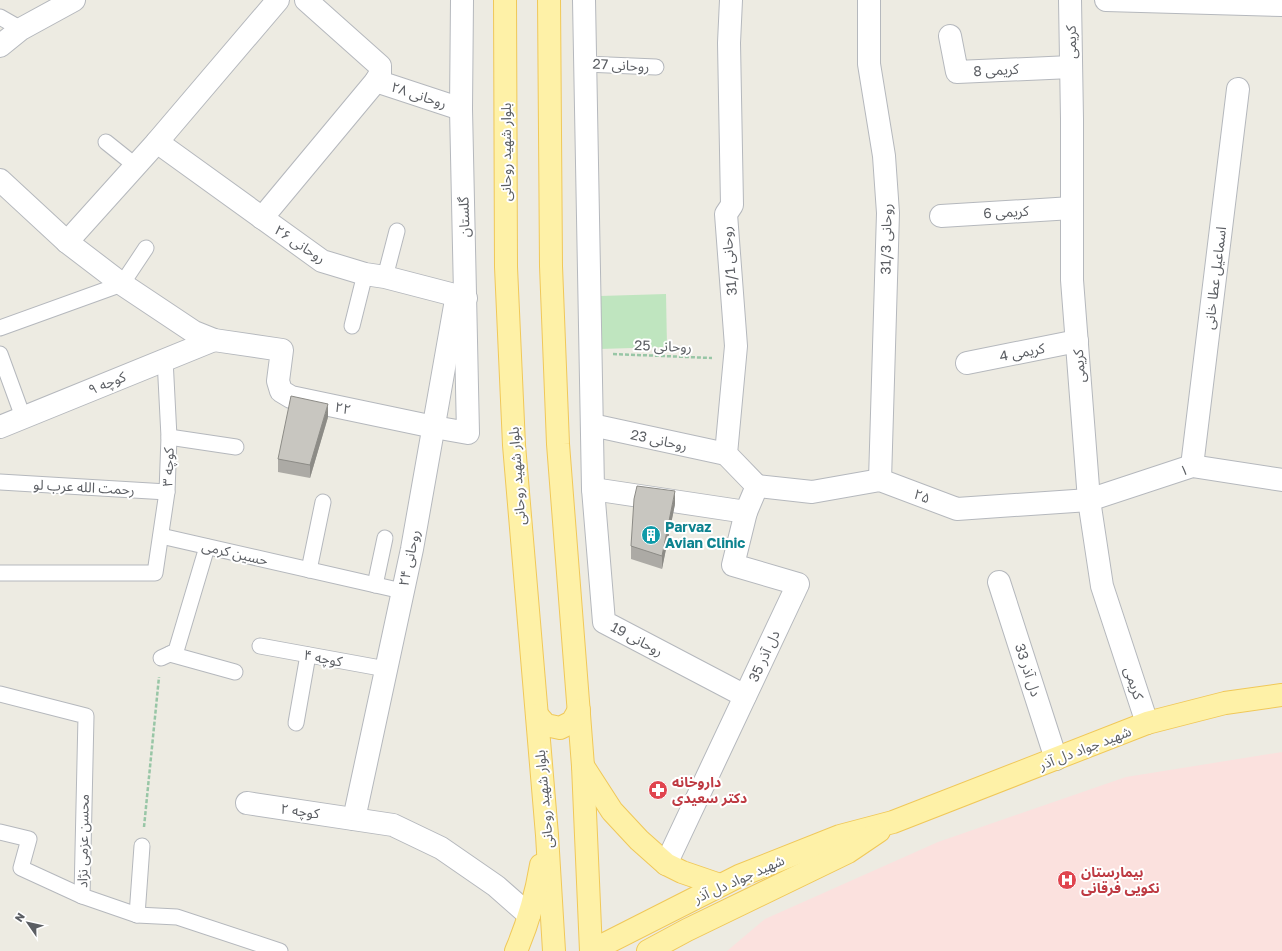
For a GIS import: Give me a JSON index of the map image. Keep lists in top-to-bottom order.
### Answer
{
  "streets": {
    "main road": ["بلوار شهید روحانی", "شهید جواد دل آذر"],
    "street": [
      "کریمی",
      "کریمی 8",
      "روحانی ۲۸",
      "کریمی 6",
      "گلستان",
      "روحانی 31/3",
      "روحانی ۲۶",
      "روحانی 31/1",
      "اسماعیل عطا خانی",
      "کریمی 4",
      "کوچه ۹",
      "۲۲",
      "روحانی 23",
      "۱",
      "۲۵",
      "روحانی ۲۴",
      "روحانی 19",
      "دل آذر 35",
      "دل آذر 33",
      "کوچه ۲"
    ],
    "lane": [
      "روحانی 27",
      "کوچه ۳",
      "رحمت الله عرب لو",
      "حسین کرمی",
      "کوچه ۴",
      "محسن عزمی نژاد"
    ],
    "path": ["روحانی 25"]
  },
  "crossings": [
    ["کریمی", "کریمی 8"],
    ["کریمی", "کریمی 6"],
    ["کریمی", "کریمی 4"],
    ["کریمی", "۱"],
    ["کریمی", "۲۵"],
    ["کریمی", "شهید جواد دل آذر"],
    ["روحانی ۲۸", "گلستان"],
    ["گلستان", "روحانی ۲۶"],
    ["گلستان", "۲۲"],
    ["گلستان", "روحانی ۲۴"],
    ["روحانی 31/3", "۲۵"],
    ["روحانی ۲۶", "روحانی ۲۴"],
    ["روحانی 31/1", "روحانی 25"],
    ["روحانی 31/1", "روحانی 23"],
    ["اسماعیل عطا خانی", "۱"],
    ["کوچه ۹", "۲۲"],
    ["کوچه ۹", "کوچه ۳"],
    ["۲۲", "روحانی ۲۴"],
    ["کوچه ۳", "رحمت الله عرب لو"],
    ["کوچه ۳", "حسین کرمی"],
    ["۱", "۲۵"],
    ["حسین کرمی", "روحانی ۲۴"],
    ["روحانی ۲۴", "کوچه ۴"],
    ["روحانی ۲۴", "کوچه ۲"],
    ["روحانی 19", "دل آذر 35"],
    ["دل آذر 33", "شهید جواد دل آذر"]
  ],
  "places": {
    "building": ["Parvaz Avian Clinic"],
    "pharmacy": ["داروخانه دکتر سعیدی"],
    "hospital": ["بیمارستان نکویی فرقانی"]
  },
  "north": "top left"
}
